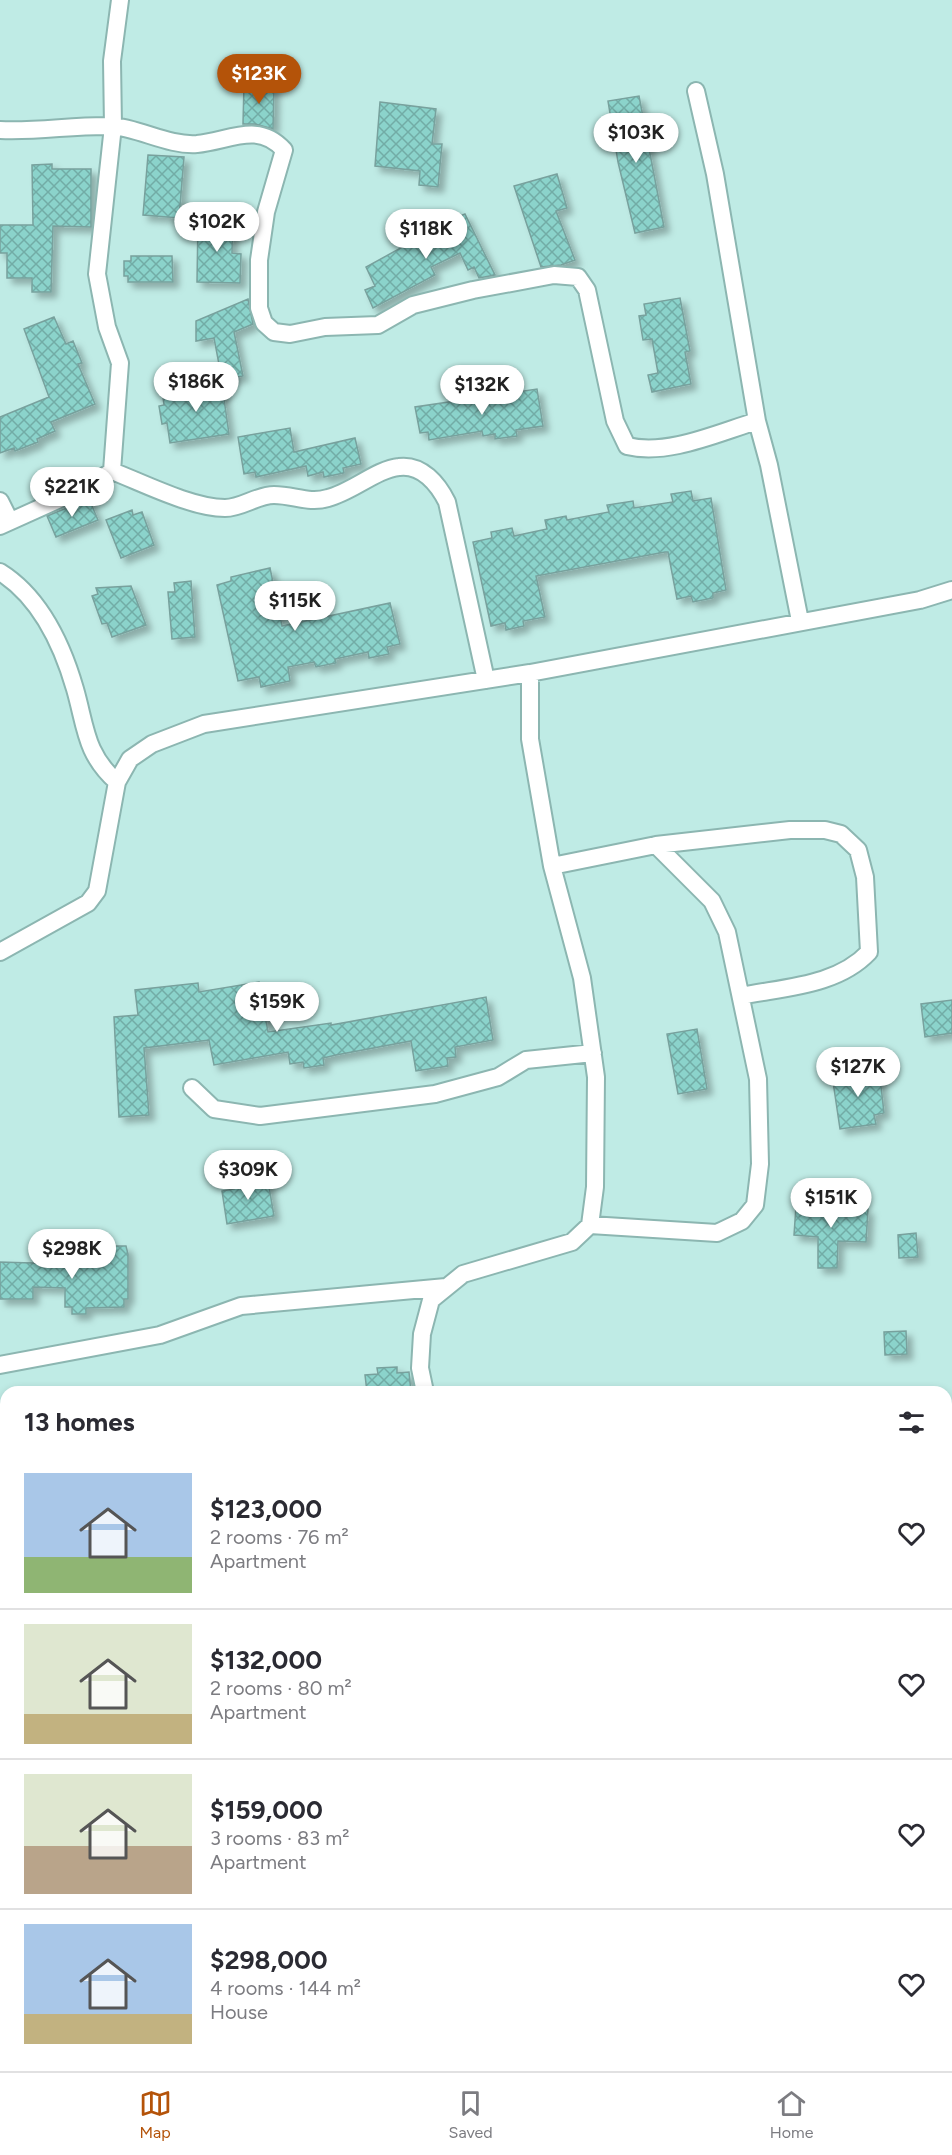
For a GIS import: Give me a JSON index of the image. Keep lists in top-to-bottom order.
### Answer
{
  "page": {
    "price": [
      "$123K",
      "$103K",
      "$102K",
      "$118K",
      "$186K",
      "$132K",
      "$221K",
      "$115K",
      "$159K",
      "$127K",
      "$309K",
      "$151K",
      "$298K"
    ],
    "heading": "13 homes",
    "list": [
      {
        "name": "$123,000",
        "note": "2 rooms · 76 m² · Apartment"
      },
      {
        "name": "$132,000",
        "note": "2 rooms · 80 m² · Apartment"
      },
      {
        "name": "$159,000",
        "note": "3 rooms · 83 m² · Apartment"
      },
      {
        "name": "$298,000",
        "note": "4 rooms · 144 m² · House"
      }
    ],
    "tabs": ["Map", "Saved", "Home"]
  }
}
